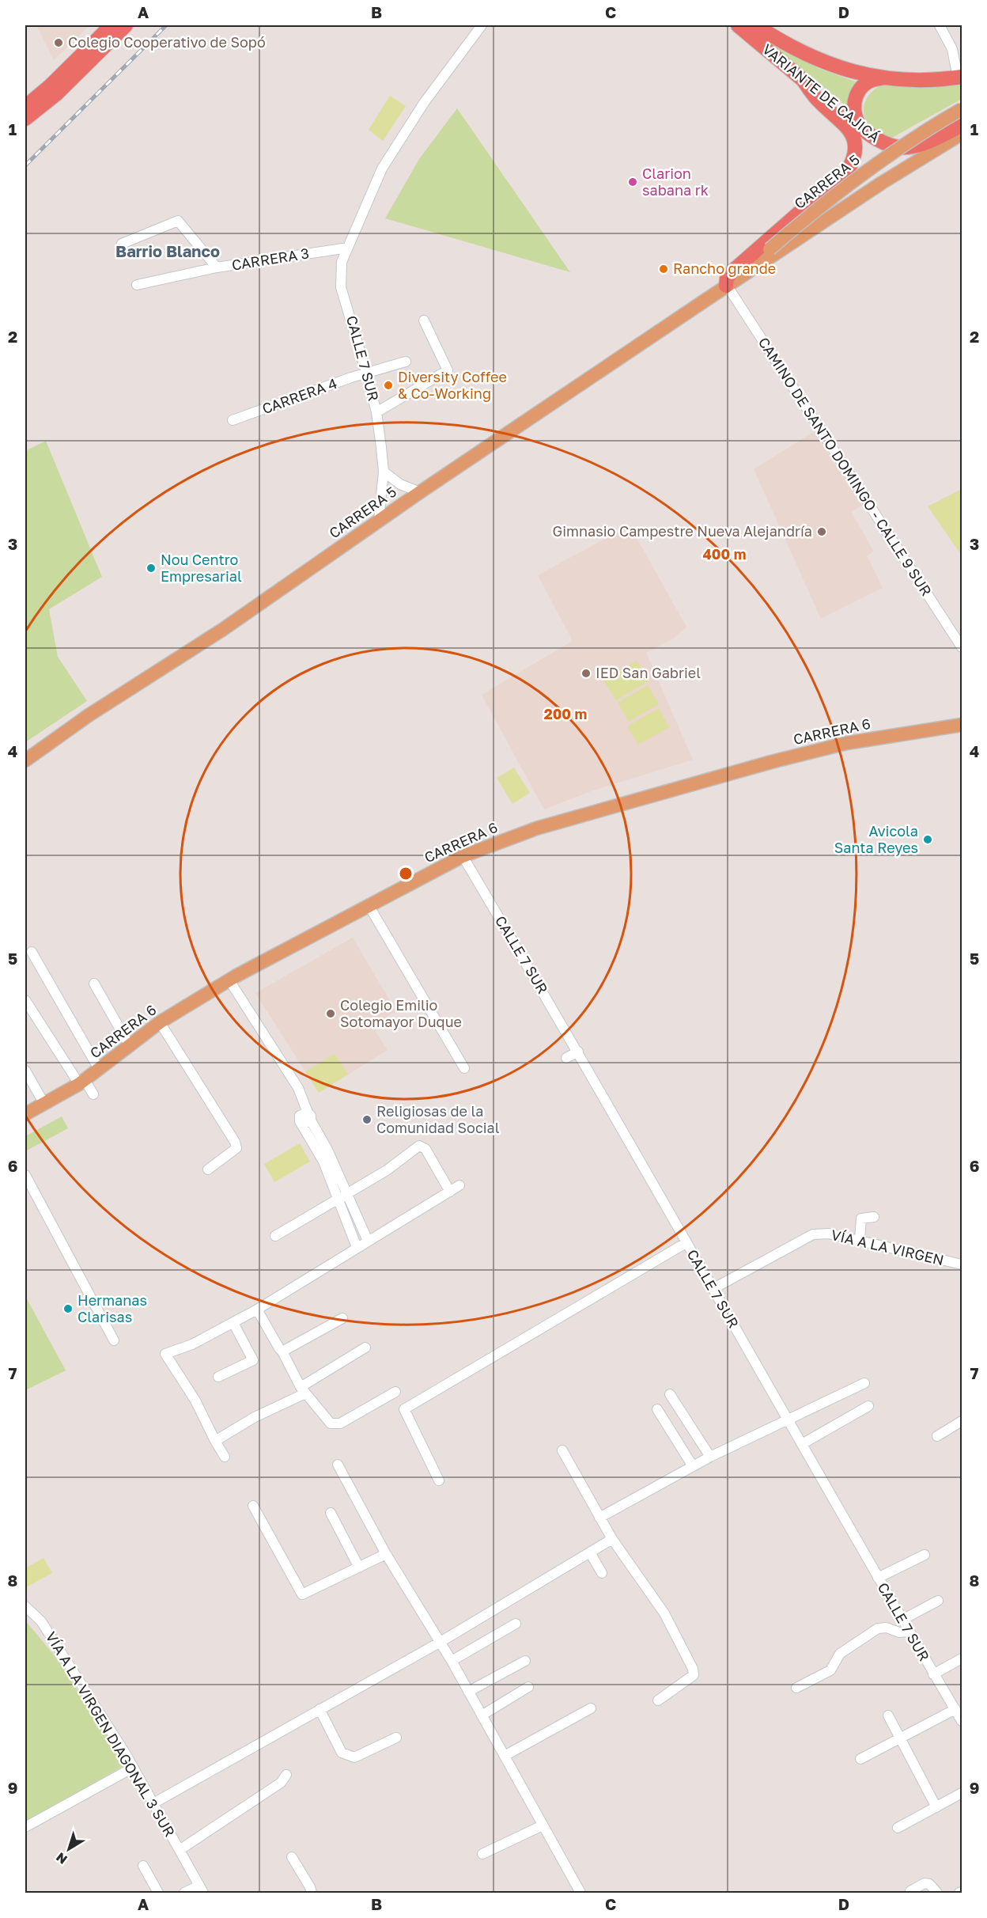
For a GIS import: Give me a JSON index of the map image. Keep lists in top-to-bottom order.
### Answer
{
  "streets": {
    "highway": ["VARIANTE DE CAJICÁ"],
    "main road": ["CARRERA 5", "CARRERA 6"],
    "street": [
      "CARRERA 3",
      "CALLE 7 SUR",
      "CARRERA 4",
      "CAMINO DE SANTO DOMINGO - CALLE 9 SUR",
      "VÍA A LA VIRGEN",
      "VÍA A LA VIRGEN DIAGONAL 3 SUR"
    ]
  },
  "crossings": [
    ["CARRERA 5", "CALLE 7 SUR"],
    ["CARRERA 5", "CAMINO DE SANTO DOMINGO - CALLE 9 SUR"],
    ["CARRERA 3", "CALLE 7 SUR"],
    ["CALLE 7 SUR", "CARRERA 4"],
    ["CALLE 7 SUR", "CARRERA 6"],
    ["CALLE 7 SUR", "VÍA A LA VIRGEN"]
  ],
  "districts": ["Barrio Blanco"],
  "places": [
    "Colegio Cooperativo de Sopó",
    "Clarion sabana rk",
    "Rancho grande",
    "Diversity Coffee & Co-Working",
    "Gimnasio Campestre Nueva Alejandría",
    "Nou Centro Empresarial",
    "IED San Gabriel",
    "Avicola Santa Reyes",
    "Colegio Emilio Sotomayor Duque",
    "Religiosas de la Comunidad Social",
    "Hermanas Clarisas"
  ],
  "north": "bottom left",
  "grid": {
    "columns": [
      "A",
      "B",
      "C",
      "D"
    ],
    "rows": [
      "1",
      "2",
      "3",
      "4",
      "5",
      "6",
      "7",
      "8",
      "9"
    ]
  },
  "rings": ["400 m", "200 m"]
}
